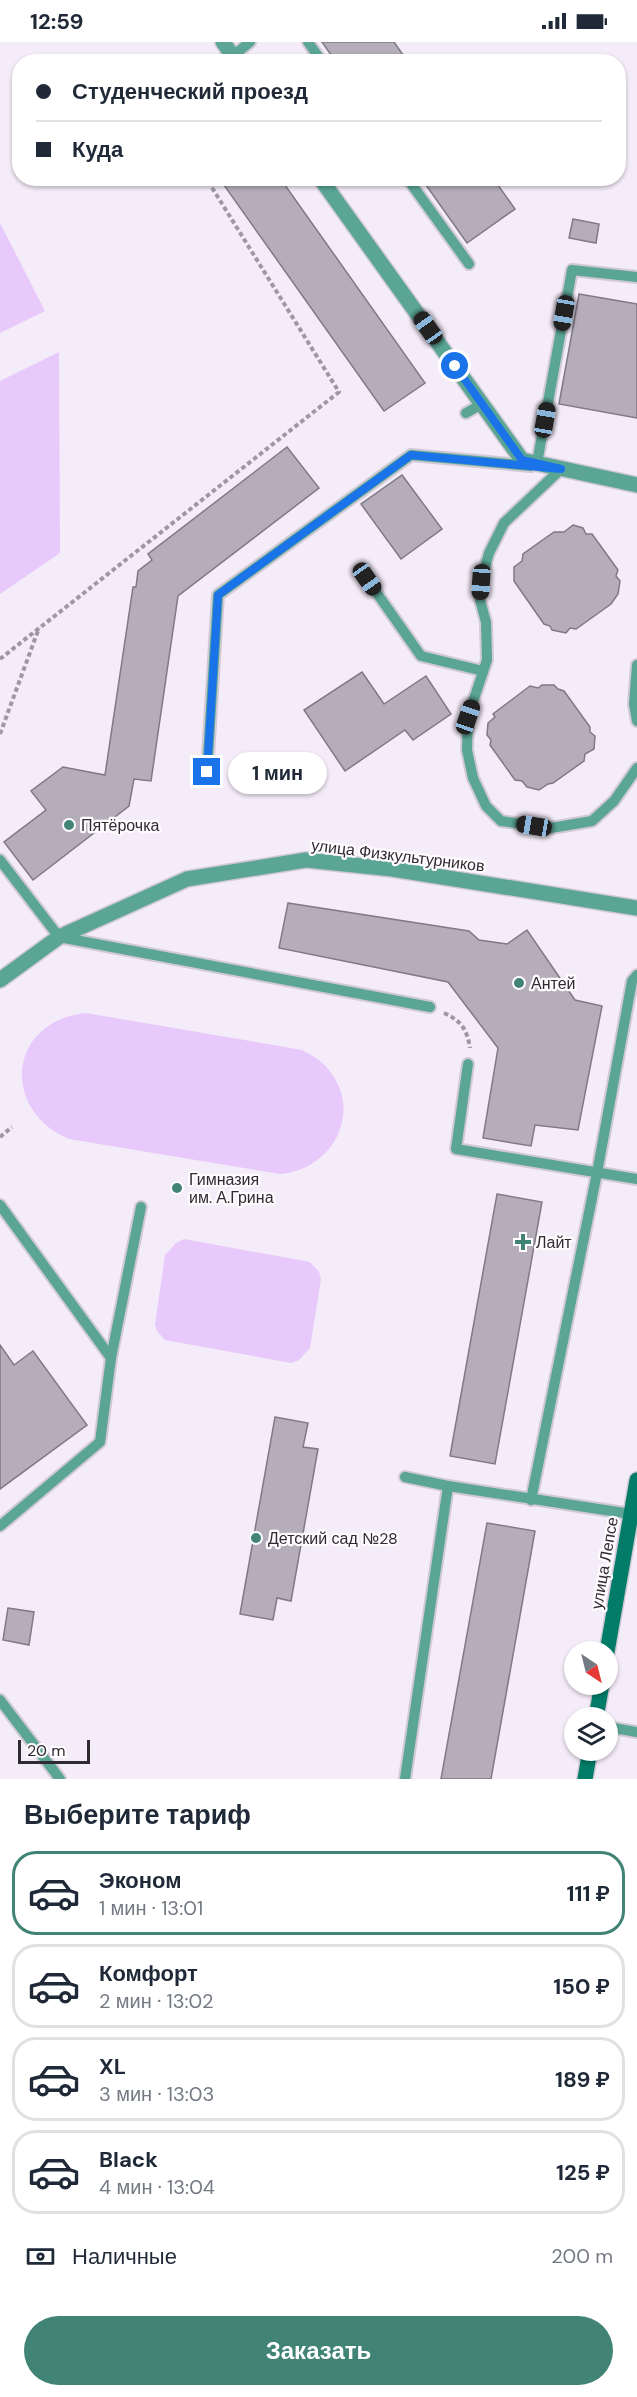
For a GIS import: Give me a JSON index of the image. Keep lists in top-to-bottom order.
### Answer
{
  "streets": {
    "main road": ["улица Лепсе"],
    "street": ["улица Физкультурников"]
  },
  "places": {
    "other": [
      "Пятёрочка",
      "Антей",
      "Гимназия им. А.Грина",
      "Детский сад №28"
    ],
    "health": ["Лайт"]
  },
  "scale_bar": "20 m",
  "north": "bottom right",
  "page": {
    "status": "12:59",
    "banner": ["Студенческий проезд", "Куда"],
    "bubble": "1 мин",
    "scale": "20 m",
    "heading": "Выберите тариф",
    "list": [
      {
        "name": "Эконом",
        "note": "1 мин · 13:01",
        "value": "111 ₽"
      },
      {
        "name": "Комфорт",
        "note": "2 мин · 13:02",
        "value": "150 ₽"
      },
      {
        "name": "XL",
        "note": "3 мин · 13:03",
        "value": "189 ₽"
      },
      {
        "name": "Black",
        "note": "4 мин · 13:04",
        "value": "125 ₽"
      }
    ],
    "pay": ["Наличные", "200 m"],
    "buttons": "Заказать"
  }
}
